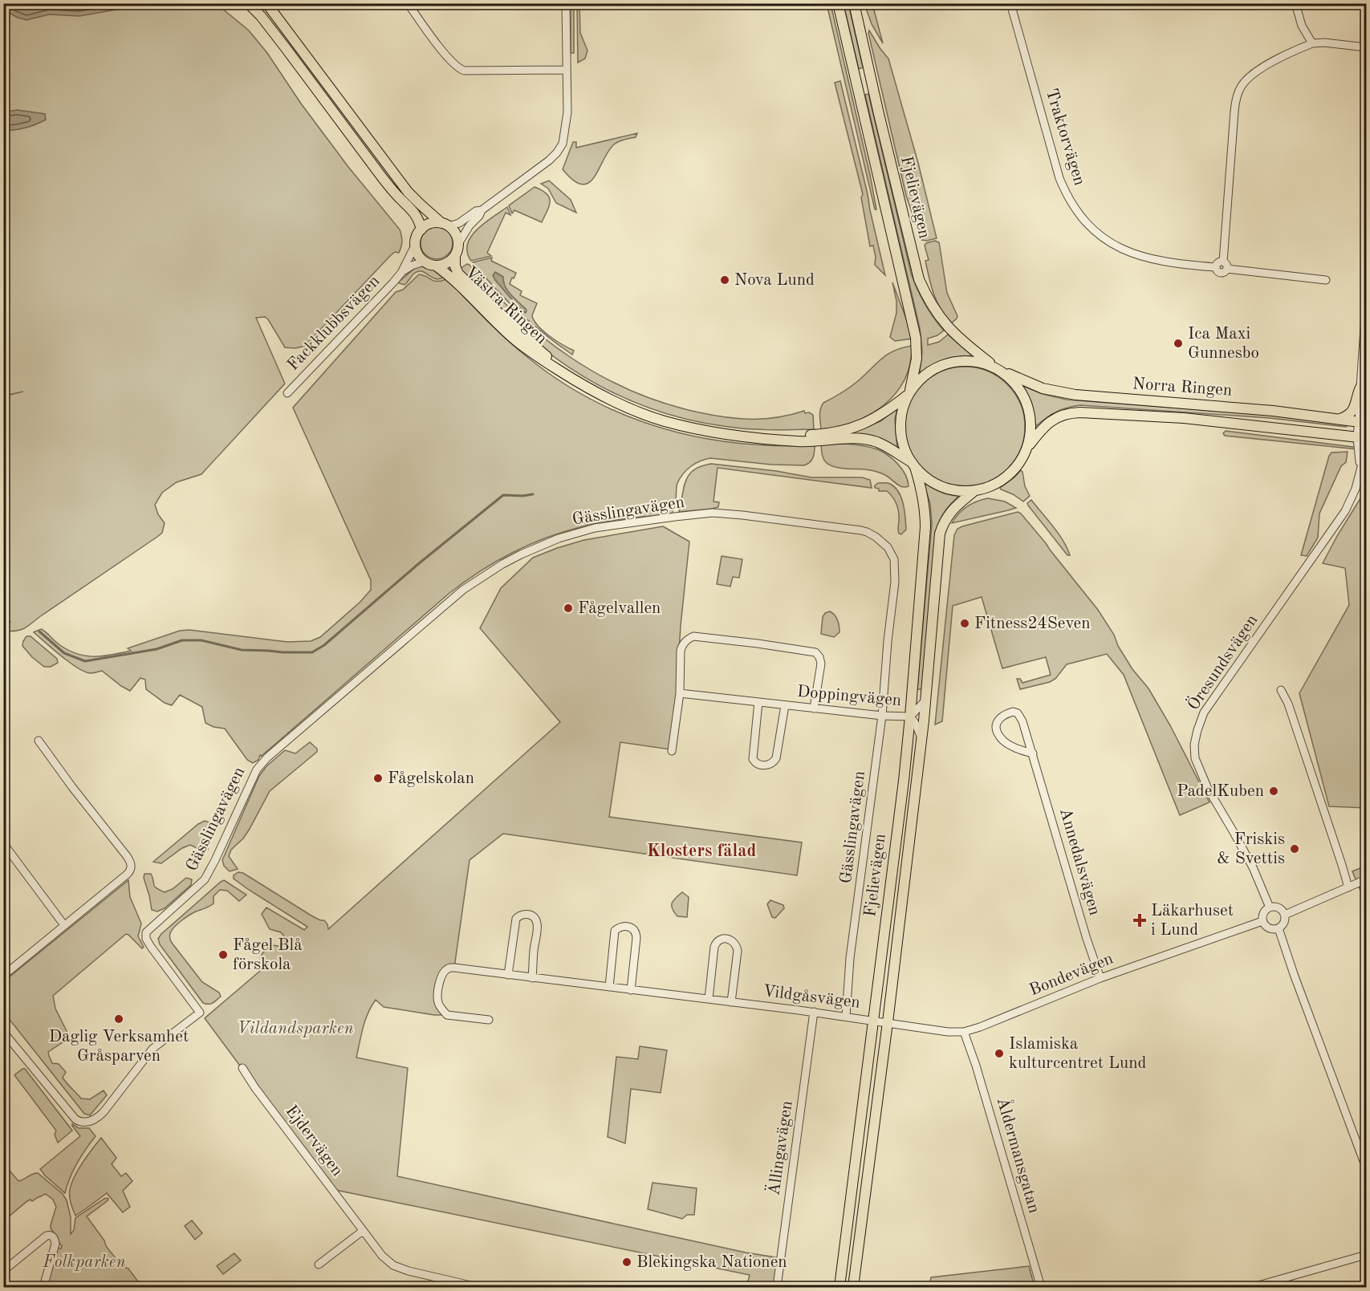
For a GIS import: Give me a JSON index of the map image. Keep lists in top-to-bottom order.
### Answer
{
  "streets": {
    "main road": ["Fjelievägen", "Västra Ringen", "Norra Ringen"],
    "street": [
      "Traktorvägen",
      "Fackklubbsvägen",
      "Gässlingavägen",
      "Öresundsvägen",
      "Doppingvägen",
      "Annedalsvägen",
      "Bondevägen",
      "Vildgåsvägen",
      "Ejdervägen",
      "Ällingavägen",
      "Åldermansgatan"
    ]
  },
  "crossings": [
    ["Fjelievägen", "Västra Ringen"],
    ["Fjelievägen", "Norra Ringen"],
    ["Fjelievägen", "Doppingvägen"],
    ["Fjelievägen", "Bondevägen"],
    ["Fjelievägen", "Vildgåsvägen"],
    ["Västra Ringen", "Fackklubbsvägen"],
    ["Västra Ringen", "Norra Ringen"],
    ["Norra Ringen", "Öresundsvägen"],
    ["Gässlingavägen", "Doppingvägen"],
    ["Gässlingavägen", "Vildgåsvägen"],
    ["Öresundsvägen", "Bondevägen"],
    ["Annedalsvägen", "Bondevägen"],
    ["Bondevägen", "Vildgåsvägen"],
    ["Bondevägen", "Åldermansgatan"],
    ["Vildgåsvägen", "Ällingavägen"]
  ],
  "districts": ["Klosters fälad"],
  "parks": ["Vildandsparken", "Folkparken"],
  "places": {
    "other": [
      "Nova Lund",
      "Ica Maxi Gunnesbo",
      "Fågelvallen",
      "Fitness24Seven",
      "Fågelskolan",
      "PadelKuben",
      "Friskis & Svettis",
      "Fågel Blå förskola",
      "Daglig Verksamhet Gråsparven",
      "Islamiska kulturcentret Lund",
      "Blekingska Nationen"
    ],
    "health": ["Läkarhuset i Lund"]
  }
}
